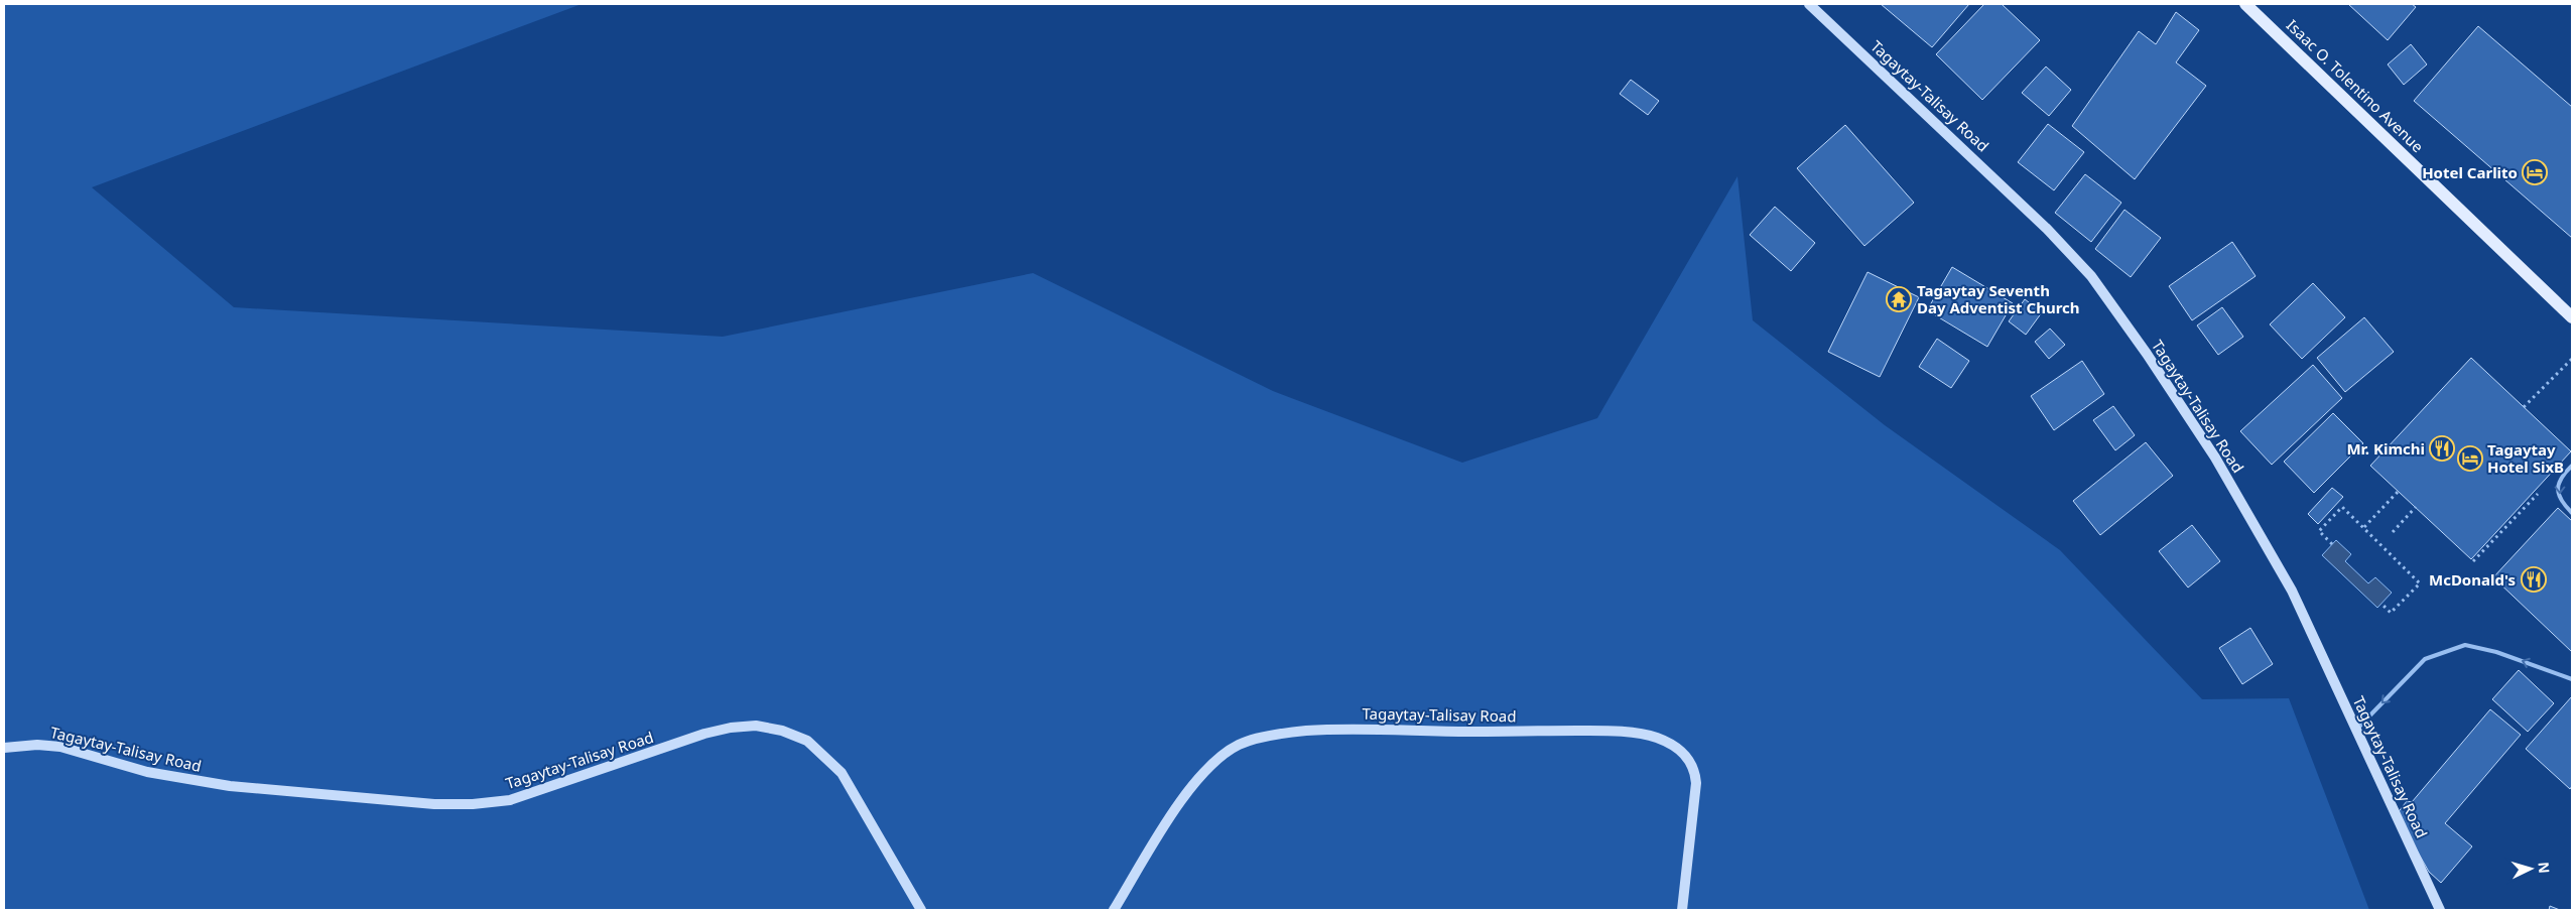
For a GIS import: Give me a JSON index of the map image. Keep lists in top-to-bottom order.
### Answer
{
  "streets": {
    "main road": ["Isaac O. Tolentino Avenue", "Tagaytay-Talisay Road"]
  },
  "places": {
    "hotel": ["Hotel Carlito", "Tagaytay Hotel SixB"],
    "temple": ["Tagaytay Seventh Day Adventist Church"],
    "restaurant": ["Mr. Kimchi", "McDonald's"]
  },
  "north": "right"
}
